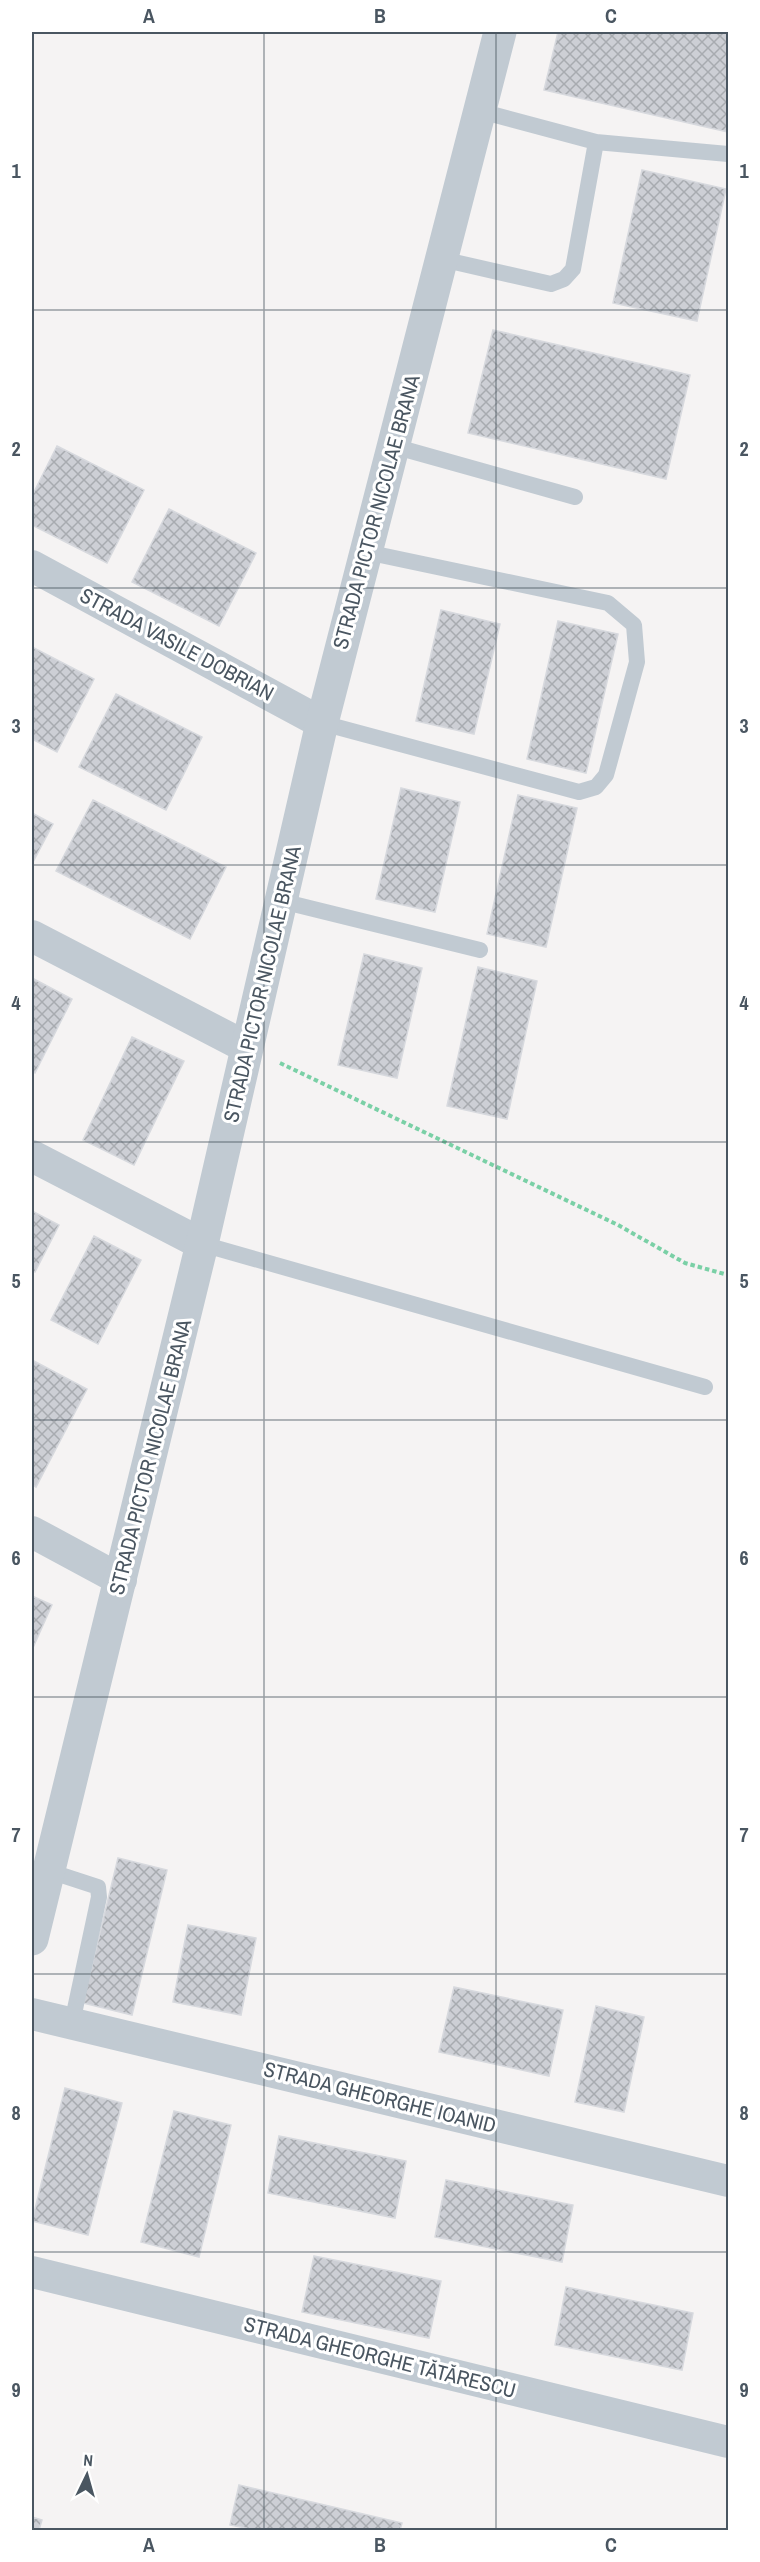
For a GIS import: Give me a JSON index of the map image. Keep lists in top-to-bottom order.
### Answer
{
  "streets": {
    "street": [
      "STRADA PICTOR NICOLAE BRANA",
      "STRADA VASILE DOBRIAN",
      "STRADA GHEORGHE IOANID",
      "STRADA GHEORGHE TĂTĂRESCU"
    ]
  },
  "crossings": [
    ["STRADA PICTOR NICOLAE BRANA", "STRADA VASILE DOBRIAN"]
  ],
  "north": "top",
  "grid": {
    "columns": ["A", "B", "C"],
    "rows": [
      "1",
      "2",
      "3",
      "4",
      "5",
      "6",
      "7",
      "8",
      "9"
    ]
  }
}
